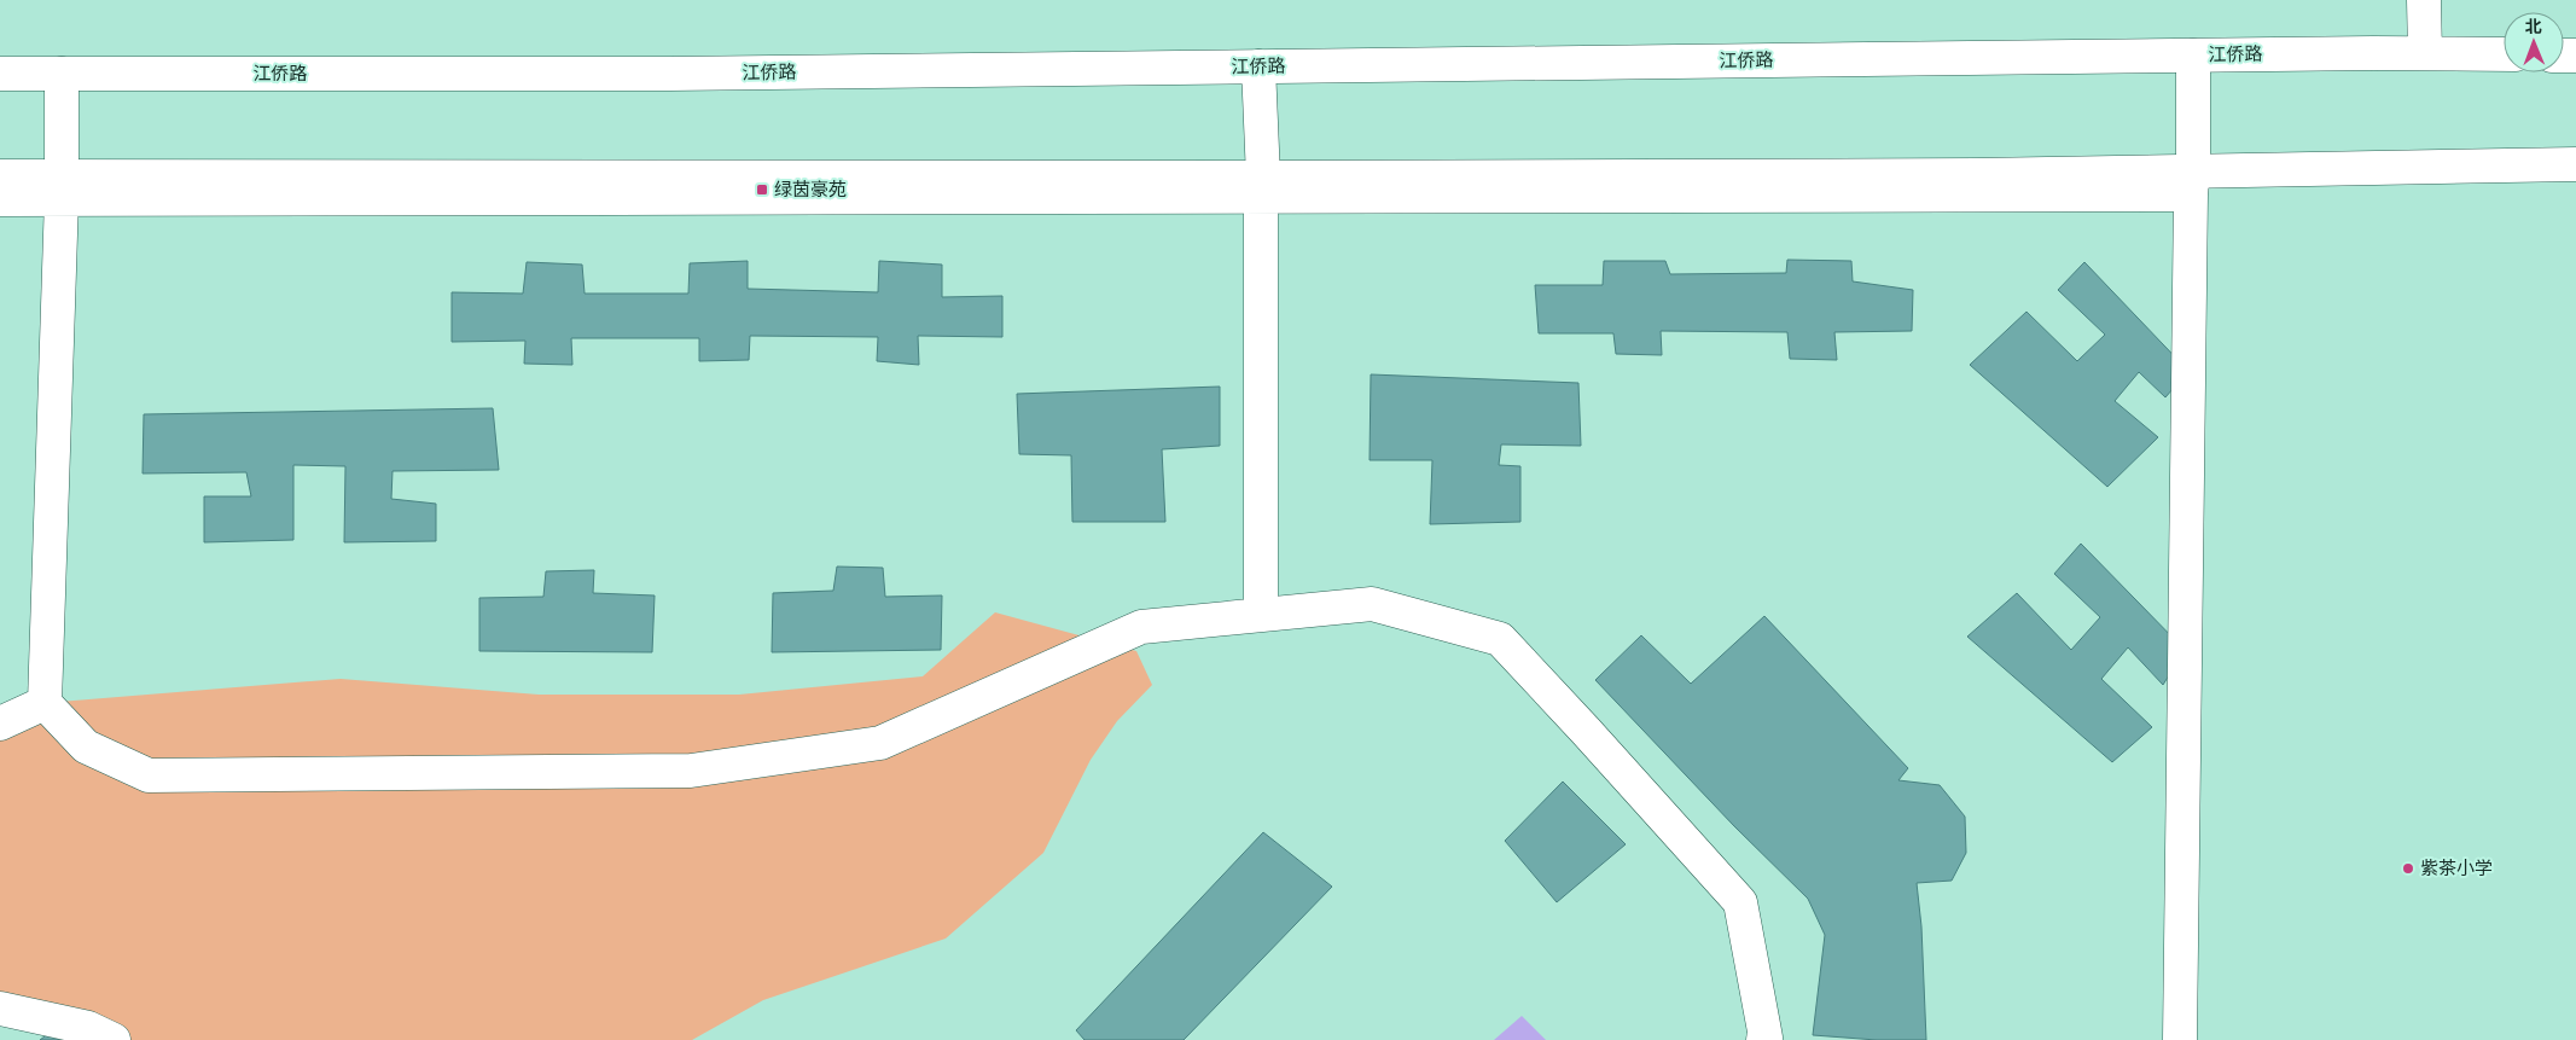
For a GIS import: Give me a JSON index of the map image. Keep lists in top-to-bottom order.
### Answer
{
  "streets": {
    "street": ["江侨路"]
  },
  "places": {
    "transit": ["绿茵豪苑"],
    "other": ["紫茶小学"]
  },
  "north": "top"
}
